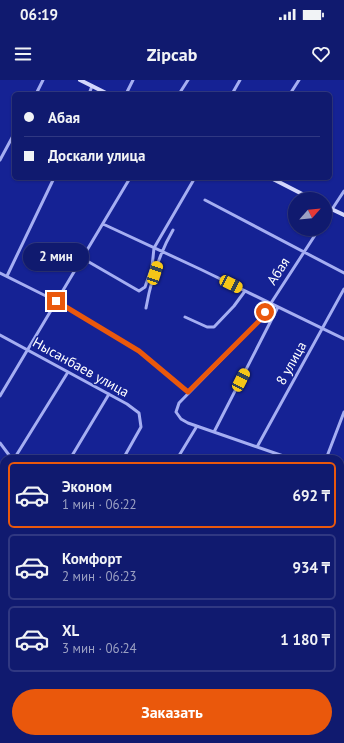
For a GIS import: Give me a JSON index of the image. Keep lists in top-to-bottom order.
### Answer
{
  "streets": {
    "street": ["Абая", "8 улица", "Нысанбаев улица"]
  },
  "north": "top right",
  "page": {
    "status": "06:19",
    "header": "Zipcab",
    "banner": ["Абая", "Доскали улица"],
    "bubble": "2 мин",
    "list": [
      {
        "name": "Эконом",
        "note": "1 мин · 06:22",
        "value": "692 ₸"
      },
      {
        "name": "Комфорт",
        "note": "2 мин · 06:23",
        "value": "934 ₸"
      },
      {
        "name": "XL",
        "note": "3 мин · 06:24",
        "value": "1 180 ₸"
      }
    ],
    "buttons": "Заказать"
  }
}
